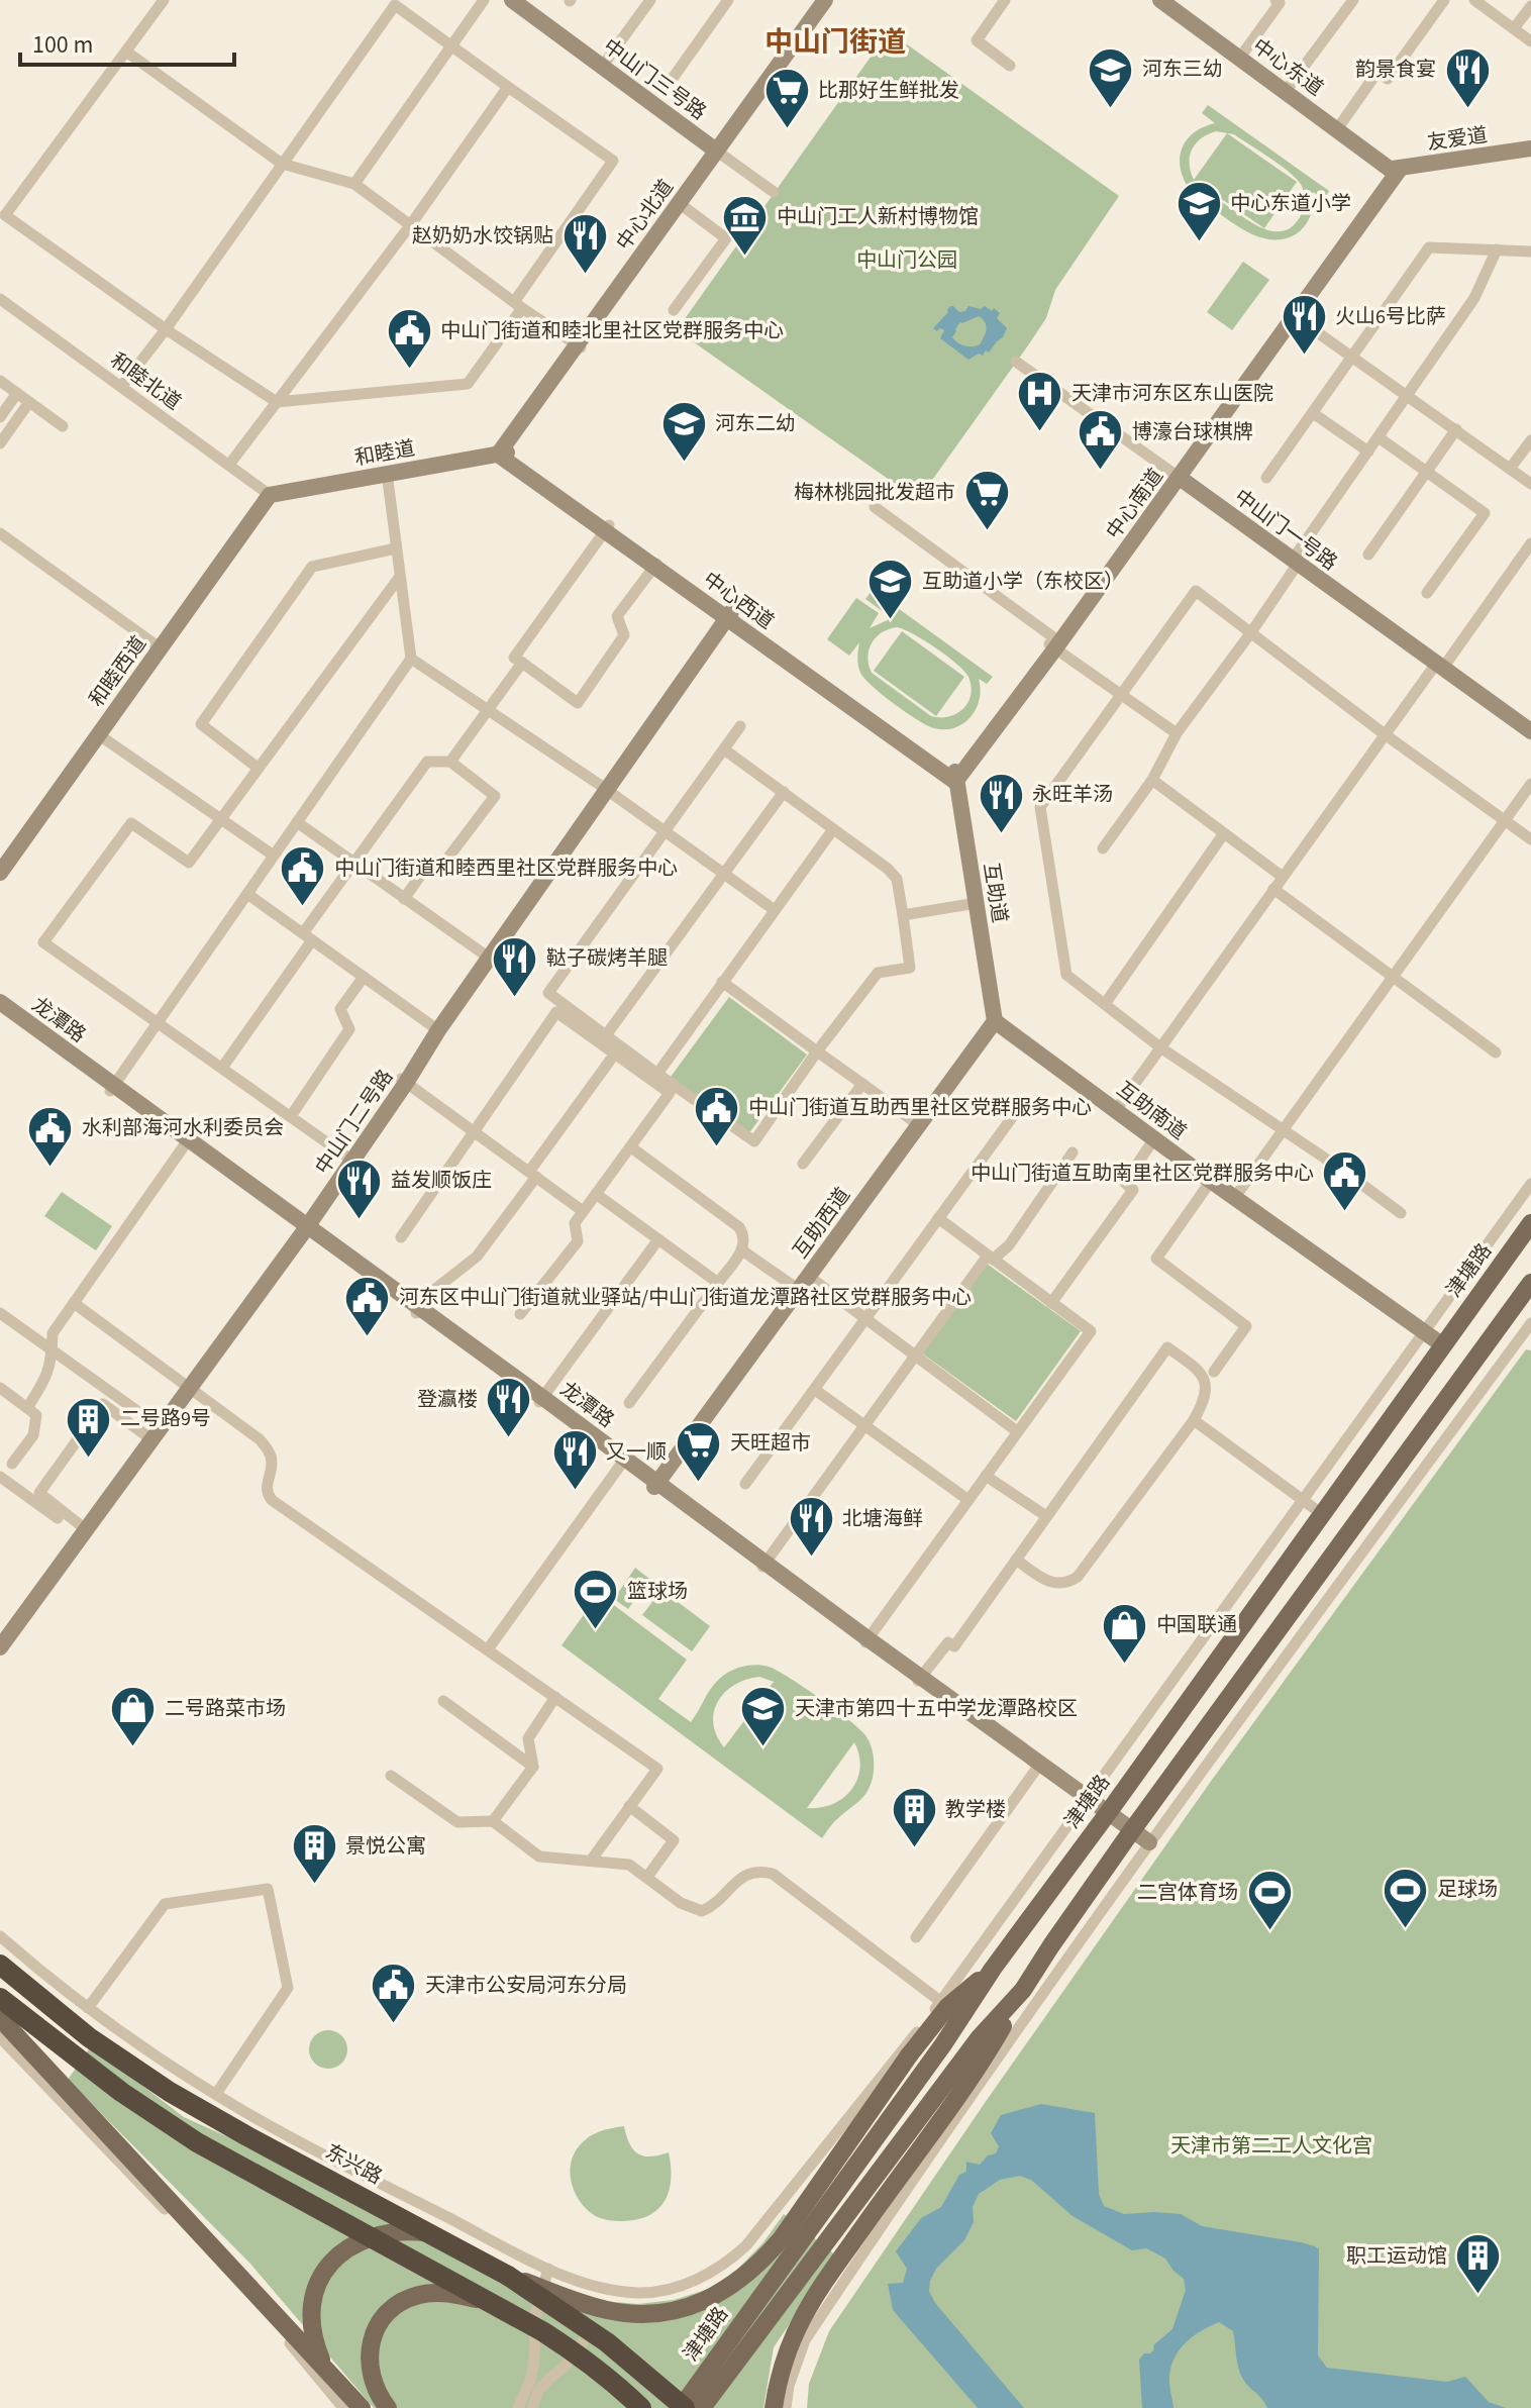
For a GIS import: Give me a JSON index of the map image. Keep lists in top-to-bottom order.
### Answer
{
  "streets": {
    "highway": ["东兴路"],
    "main road": ["津塘路"],
    "street": [
      "中心东道",
      "中山门三号路",
      "友爱道",
      "中心北道",
      "和睦北道",
      "和睦道",
      "中心南道",
      "中山门一号路",
      "中心西道",
      "和睦西道",
      "互助道",
      "龙潭路",
      "互助南道",
      "中山门二号路",
      "互助西道"
    ]
  },
  "crossings": [
    ["中心东道", "友爱道"],
    ["中心东道", "中心南道"],
    ["中山门三号路", "中心北道"],
    ["友爱道", "中心南道"],
    ["中心北道", "和睦道"],
    ["中心北道", "中心西道"],
    ["和睦北道", "和睦道"],
    ["和睦北道", "和睦西道"],
    ["和睦道", "中心西道"],
    ["和睦道", "和睦西道"],
    ["中心南道", "中山门一号路"],
    ["中心南道", "中心西道"],
    ["中心南道", "互助道"],
    ["中心西道", "互助道"],
    ["中心西道", "中山门二号路"],
    ["互助道", "互助南道"],
    ["互助道", "互助西道"],
    ["龙潭路", "中山门二号路"],
    ["龙潭路", "互助西道"],
    ["龙潭路", "津塘路"],
    ["互助南道", "互助西道"],
    ["互助南道", "津塘路"],
    ["津塘路", "东兴路"]
  ],
  "districts": ["中山门街道"],
  "parks": ["中山门公园", "天津市第二工人文化宫"],
  "places": {
    "school or university": [
      "河东三幼",
      "中心东道小学",
      "河东二幼",
      "互助道小学（东校区）",
      "天津市第四十五中学龙潭路校区"
    ],
    "restaurant": [
      "韵景食宴",
      "赵奶奶水饺锅贴",
      "火山6号比萨",
      "永旺羊汤",
      "鞑子碳烤羊腿",
      "益发顺饭庄",
      "登瀛楼",
      "又一顺",
      "北塘海鲜"
    ],
    "supermarket": ["比那好生鲜批发", "梅林桃园批发超市", "天旺超市"],
    "museum": ["中山门工人新村博物馆"],
    "public building": [
      "中山门街道和睦北里社区党群服务中心",
      "博濠台球棋牌",
      "中山门街道和睦西里社区党群服务中心",
      "中山门街道互助西里社区党群服务中心",
      "水利部海河水利委员会",
      "中山门街道互助南里社区党群服务中心",
      "河东区中山门街道就业驿站/中山门街道龙潭路社区党群服务中心",
      "天津市公安局河东分局"
    ],
    "hospital": ["天津市河东区东山医院"],
    "building": [
      "二号路9号",
      "教学楼",
      "景悦公寓",
      "职工运动馆"
    ],
    "sports": ["篮球场", "足球场", "二宫体育场"],
    "shop": ["中国联通", "二号路菜市场"]
  },
  "scale_bar": "100 m"
}
